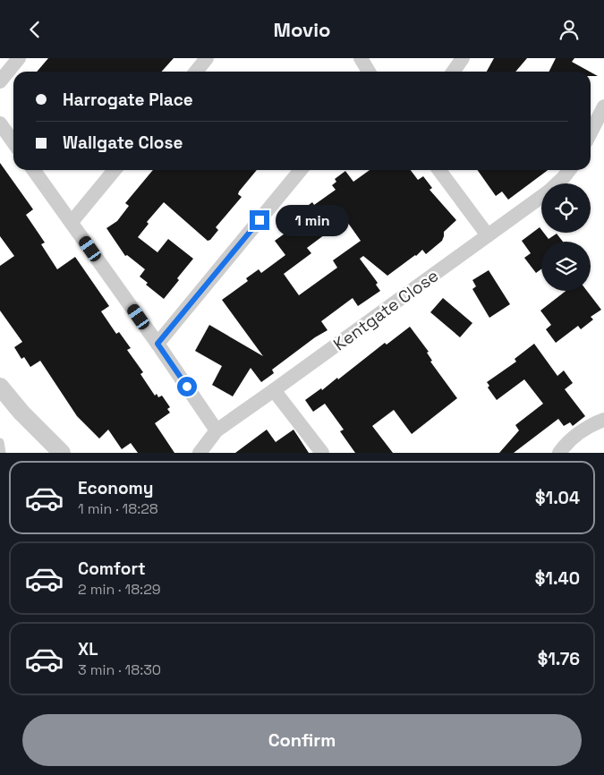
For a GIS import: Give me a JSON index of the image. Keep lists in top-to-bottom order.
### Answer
{
  "streets": {
    "street": ["Kentgate Close"]
  },
  "page": {
    "header": "Movio",
    "banner": ["Harrogate Place", "Wallgate Close"],
    "bubble": "1 min",
    "list": [
      {
        "name": "Economy",
        "note": "1 min · 18:28",
        "value": "$1.04"
      },
      {
        "name": "Comfort",
        "note": "2 min · 18:29",
        "value": "$1.40"
      },
      {
        "name": "XL",
        "note": "3 min · 18:30",
        "value": "$1.76"
      }
    ],
    "buttons": "Confirm"
  }
}
